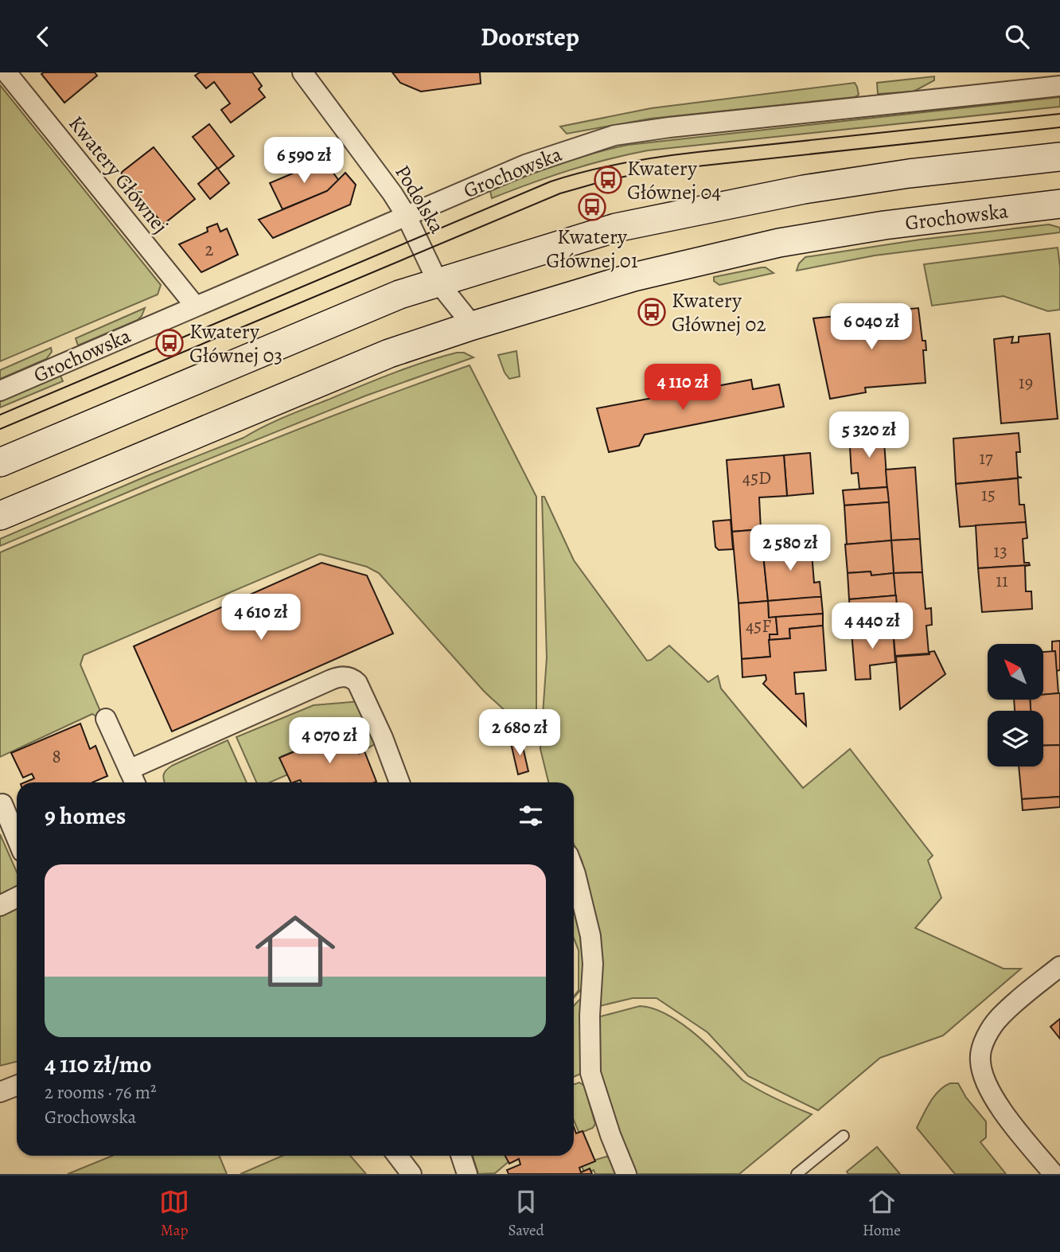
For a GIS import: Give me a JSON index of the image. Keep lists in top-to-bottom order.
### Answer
{
  "streets": {
    "main road": ["Grochowska"],
    "street": ["Kwatery Głównej", "Podolska"]
  },
  "crossings": [
    ["Grochowska", "Kwatery Głównej"],
    ["Grochowska", "Podolska"]
  ],
  "places": {
    "bus stop": [
      "Kwatery Głównej 04",
      "Kwatery Głównej 01",
      "Kwatery Głównej 02",
      "Kwatery Głównej 03"
    ]
  },
  "house_numbers": [
    "2",
    "19",
    "17",
    "45D",
    "15",
    "13",
    "11",
    "45F",
    "8"
  ],
  "north": "top left",
  "page": {
    "header": "Doorstep",
    "price": [
      "6 590 zł",
      "6 040 zł",
      "4 110 zł",
      "5 320 zł",
      "2 580 zł",
      "4 610 zł",
      "4 440 zł",
      "2 680 zł",
      "4 070 zł"
    ],
    "heading": "9 homes",
    "list": [
      {
        "name": "4 110 zł/mo",
        "note": "2 rooms · 76 m² · Grochowska"
      }
    ],
    "tabs": ["Map", "Saved", "Home"]
  }
}
